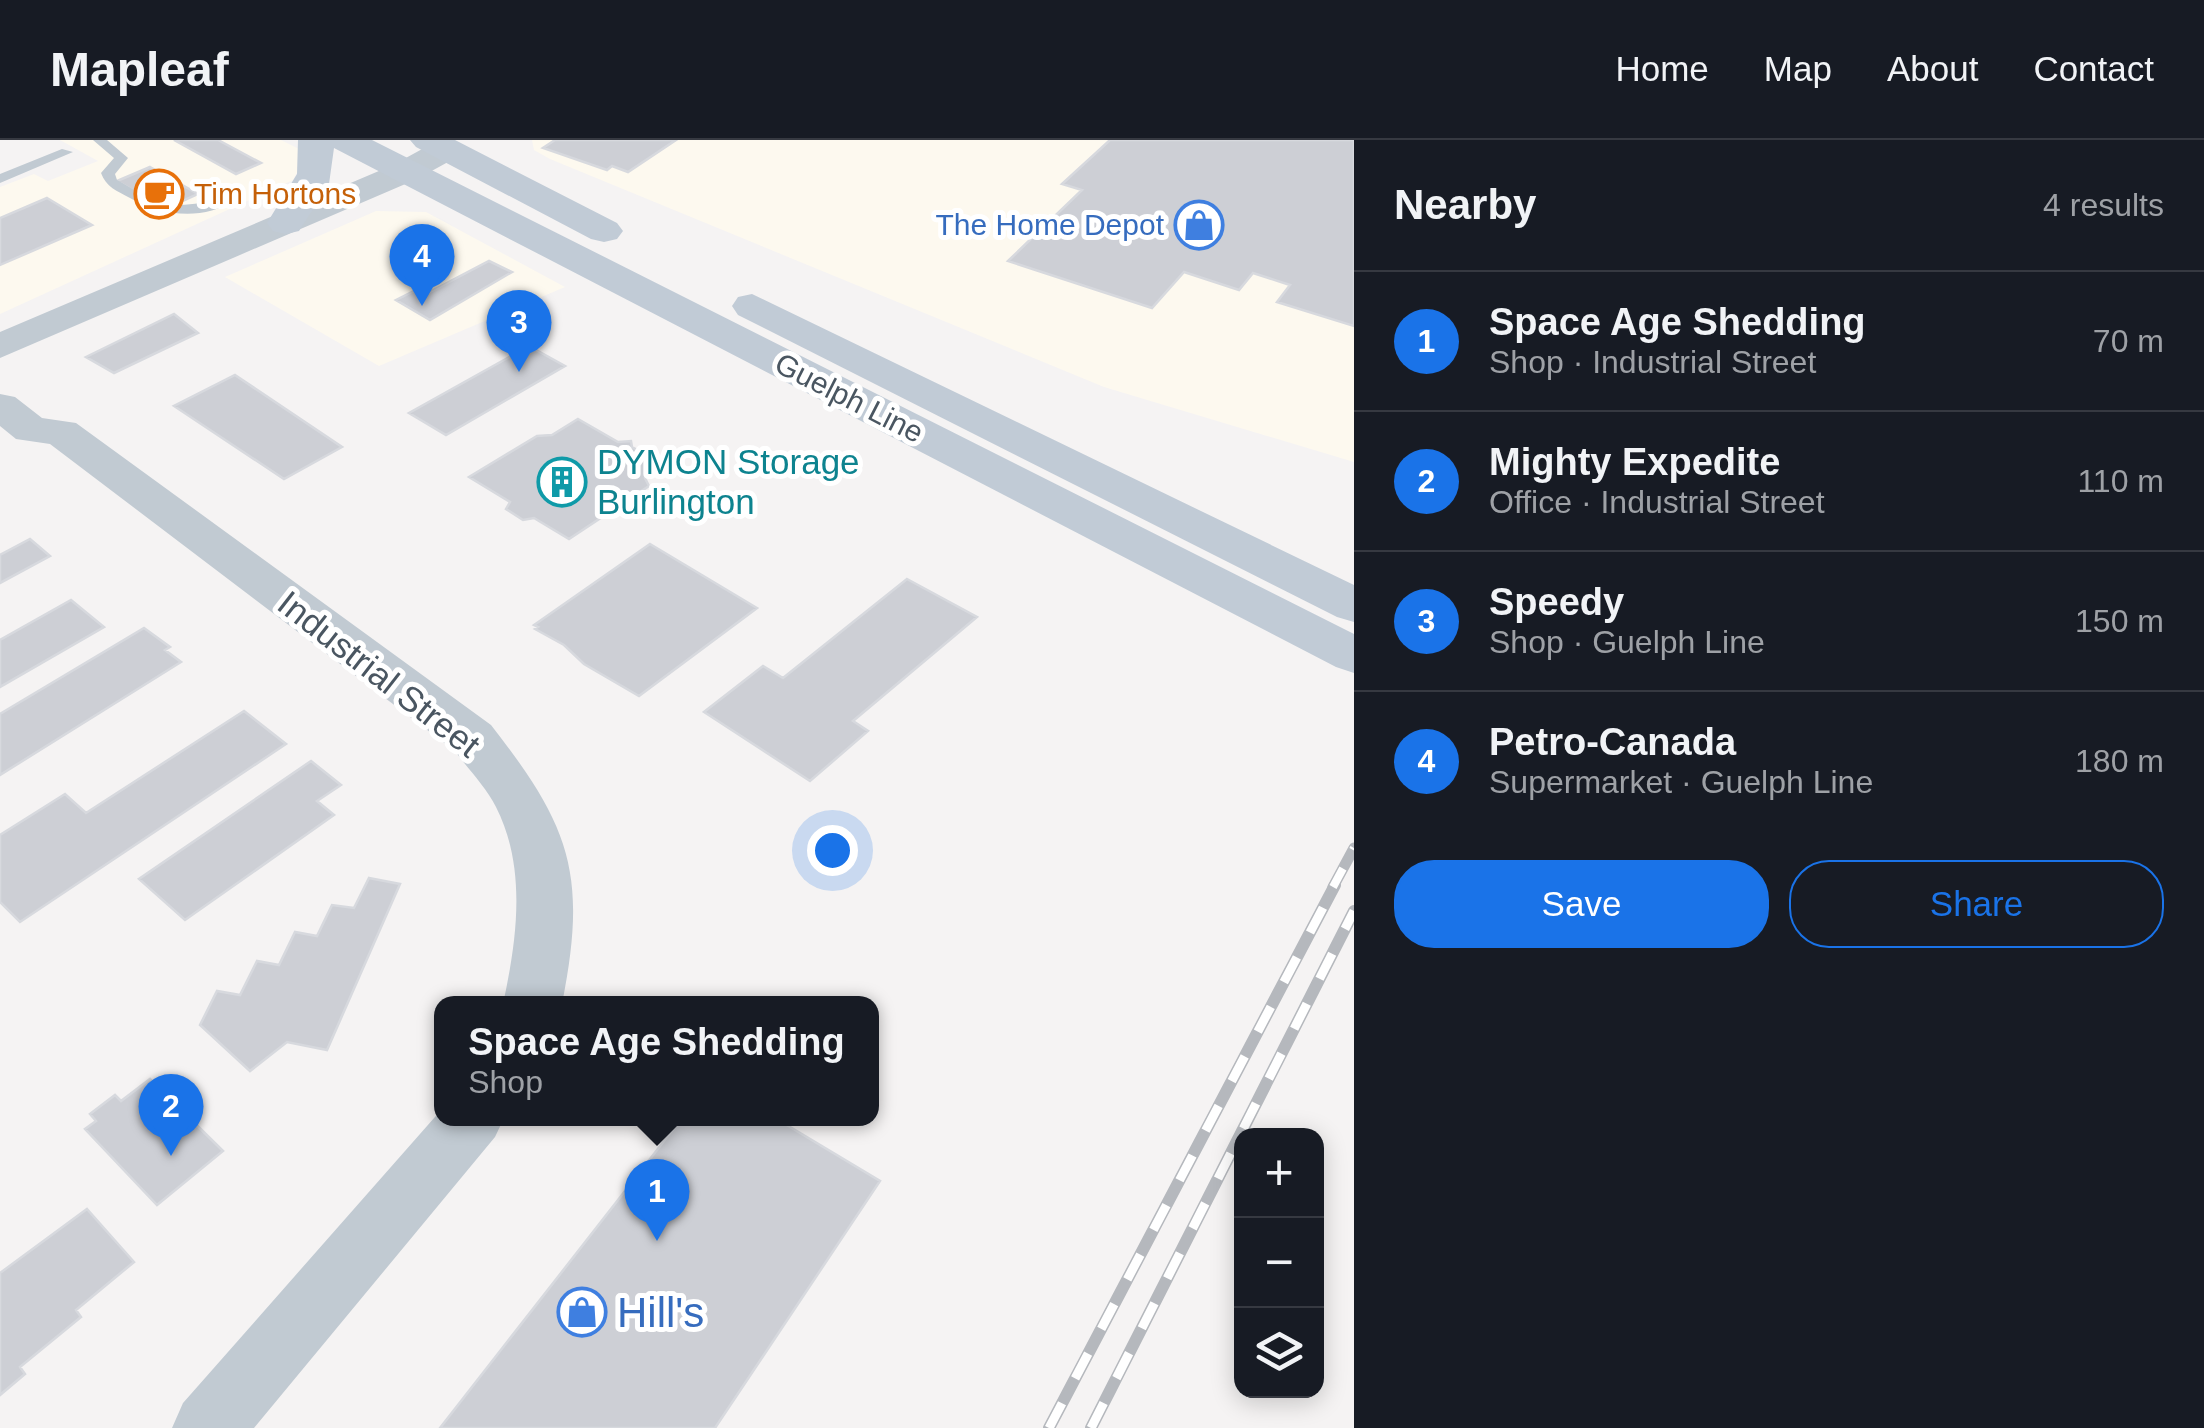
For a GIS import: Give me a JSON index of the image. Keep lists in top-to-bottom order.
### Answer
{
  "streets": {
    "main road": ["Guelph Line"],
    "street": ["Industrial Street"]
  },
  "places": {
    "cafe": ["Tim Hortons"],
    "shop": ["The Home Depot", "Hill's"],
    "building": ["DYMON Storage Burlington"]
  },
  "page": {
    "header": "Mapleaf",
    "nav": [
      "Home",
      "Map",
      "About",
      "Contact"
    ],
    "heading": ["Nearby", "4 results"],
    "pins": [
      "4",
      "3",
      "2",
      "1"
    ],
    "list": [
      {
        "mark": "1",
        "name": "Space Age Shedding",
        "note": "Shop · Industrial Street",
        "value": "70 m"
      },
      {
        "mark": "2",
        "name": "Mighty Expedite",
        "note": "Office · Industrial Street",
        "value": "110 m"
      },
      {
        "mark": "3",
        "name": "Speedy",
        "note": "Shop · Guelph Line",
        "value": "150 m"
      },
      {
        "mark": "4",
        "name": "Petro-Canada",
        "note": "Supermarket · Guelph Line",
        "value": "180 m"
      }
    ],
    "buttons": ["Save", "Share"],
    "popup": ["Space Age Shedding", "Shop"],
    "map_buttons": ["+", "−"]
  }
}
